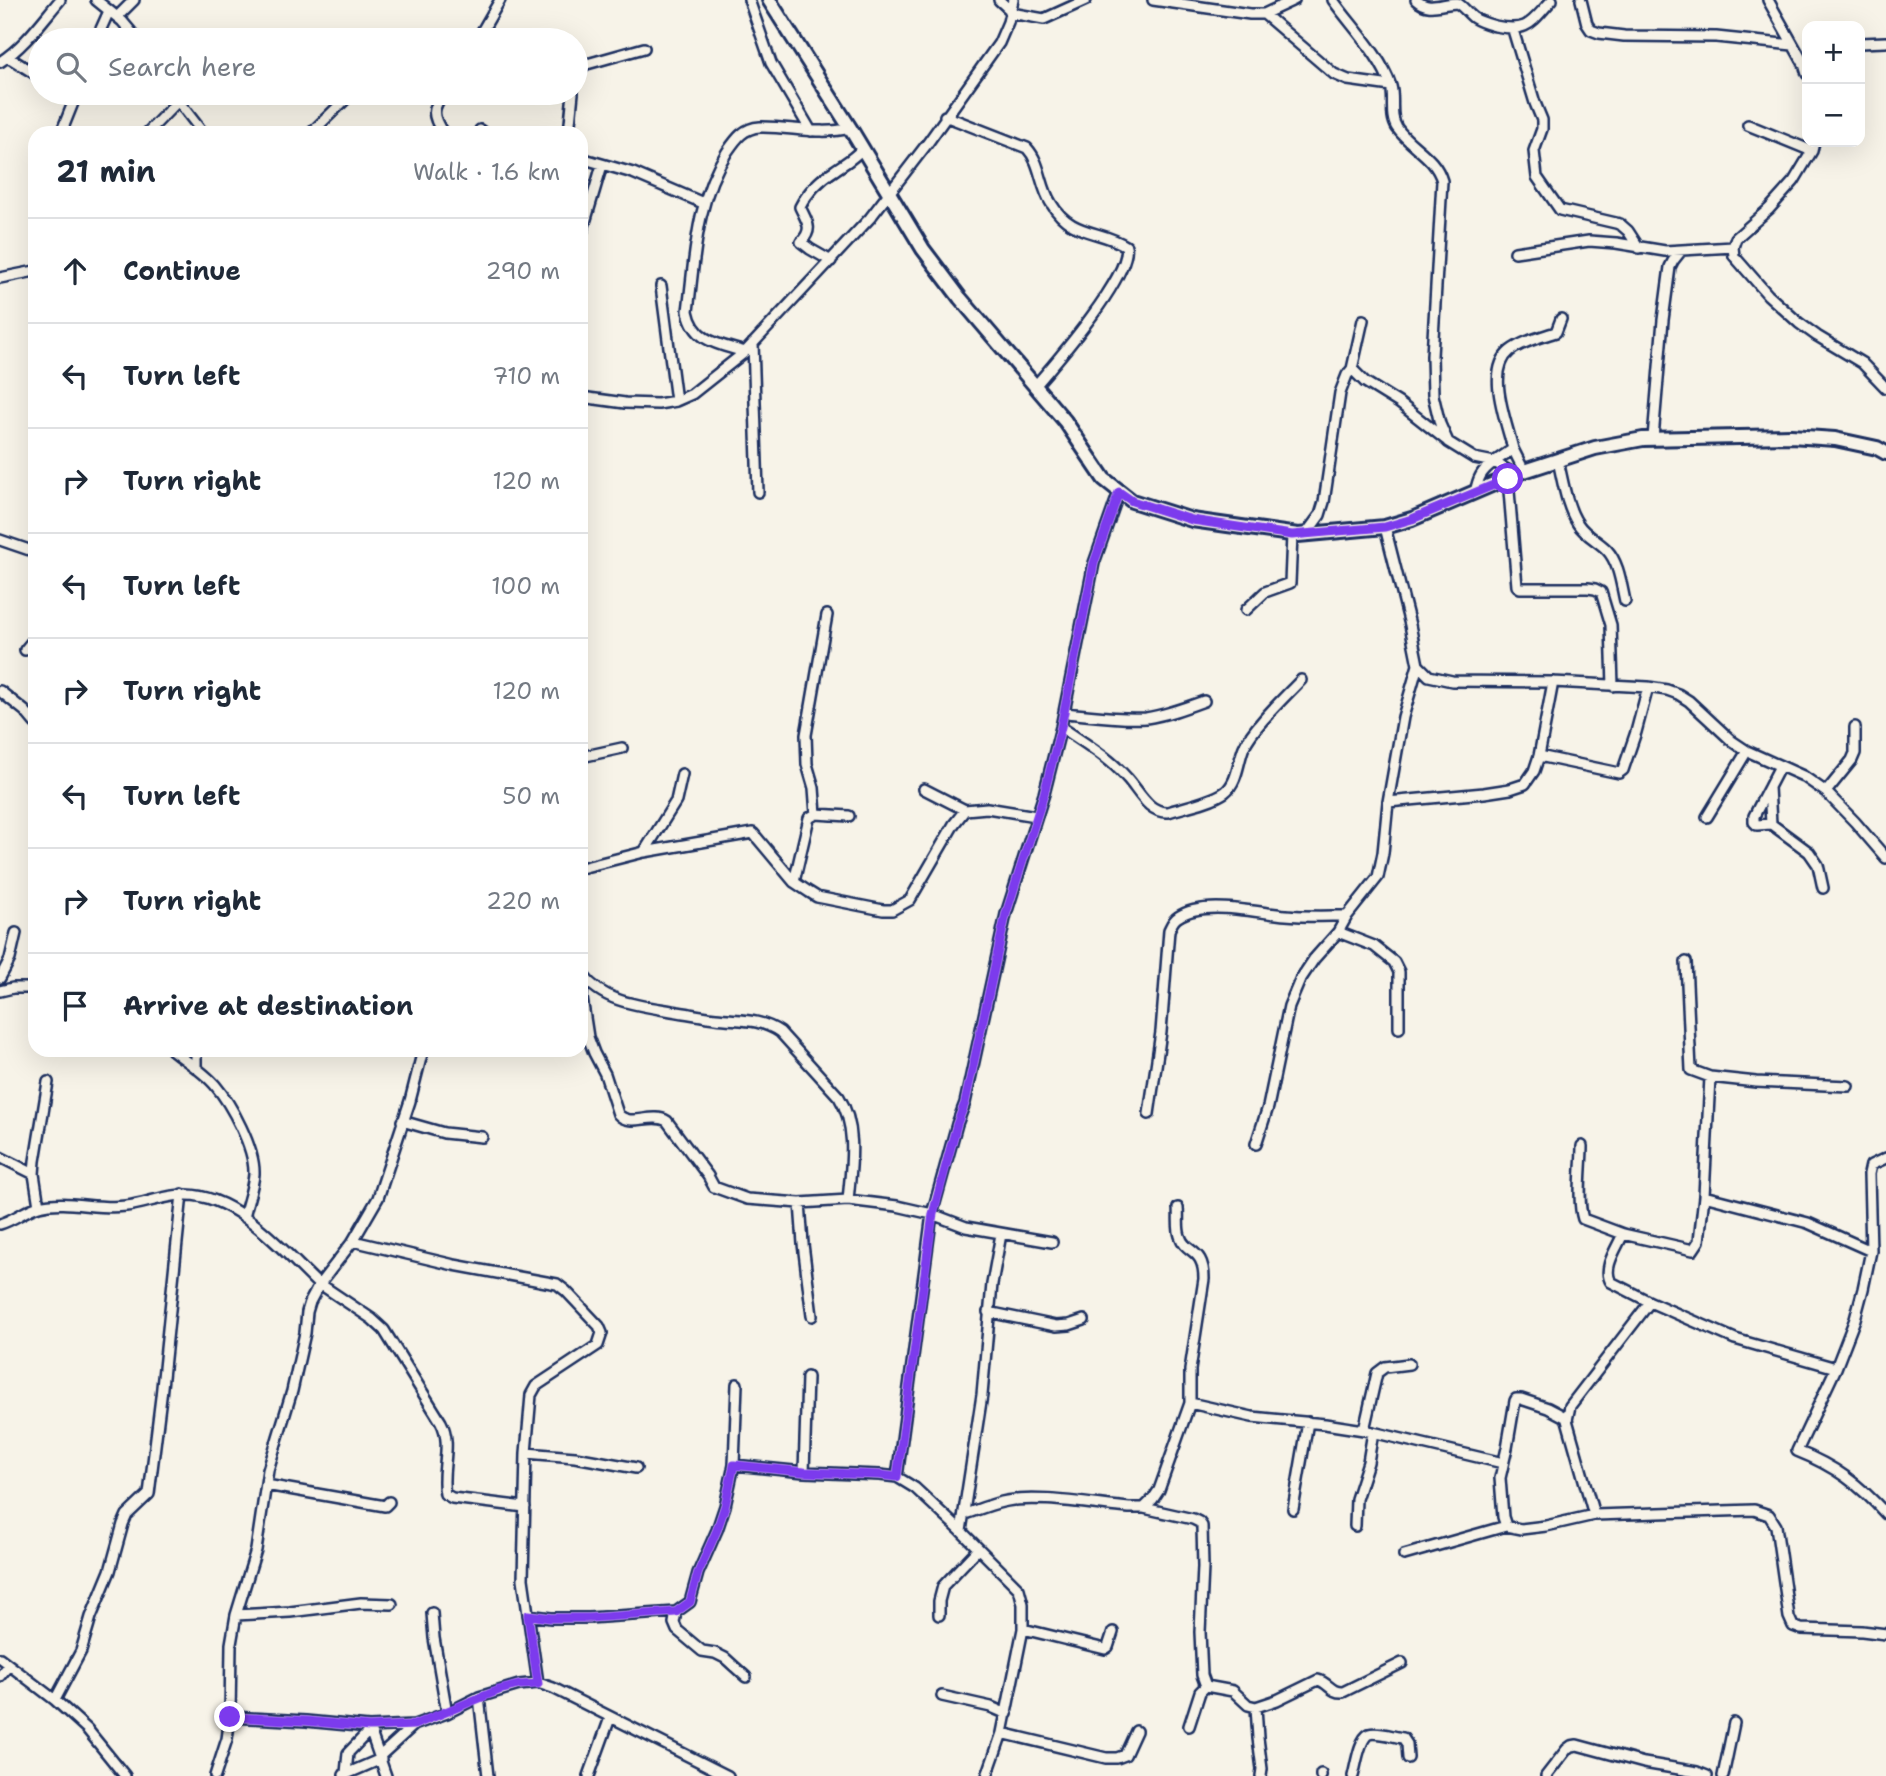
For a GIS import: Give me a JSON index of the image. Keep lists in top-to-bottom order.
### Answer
{
  "page": {
    "map_buttons": ["+", "−"],
    "search": "Search here",
    "heading": ["21 min", "Walk · 1.6 km"],
    "list": [
      ["Continue", "290 m"],
      ["Turn left", "710 m"],
      ["Turn right", "120 m"],
      ["Turn left", "100 m"],
      ["Turn right", "120 m"],
      ["Turn left", "50 m"],
      ["Turn right", "220 m"],
      "Arrive at destination"
    ]
  }
}
